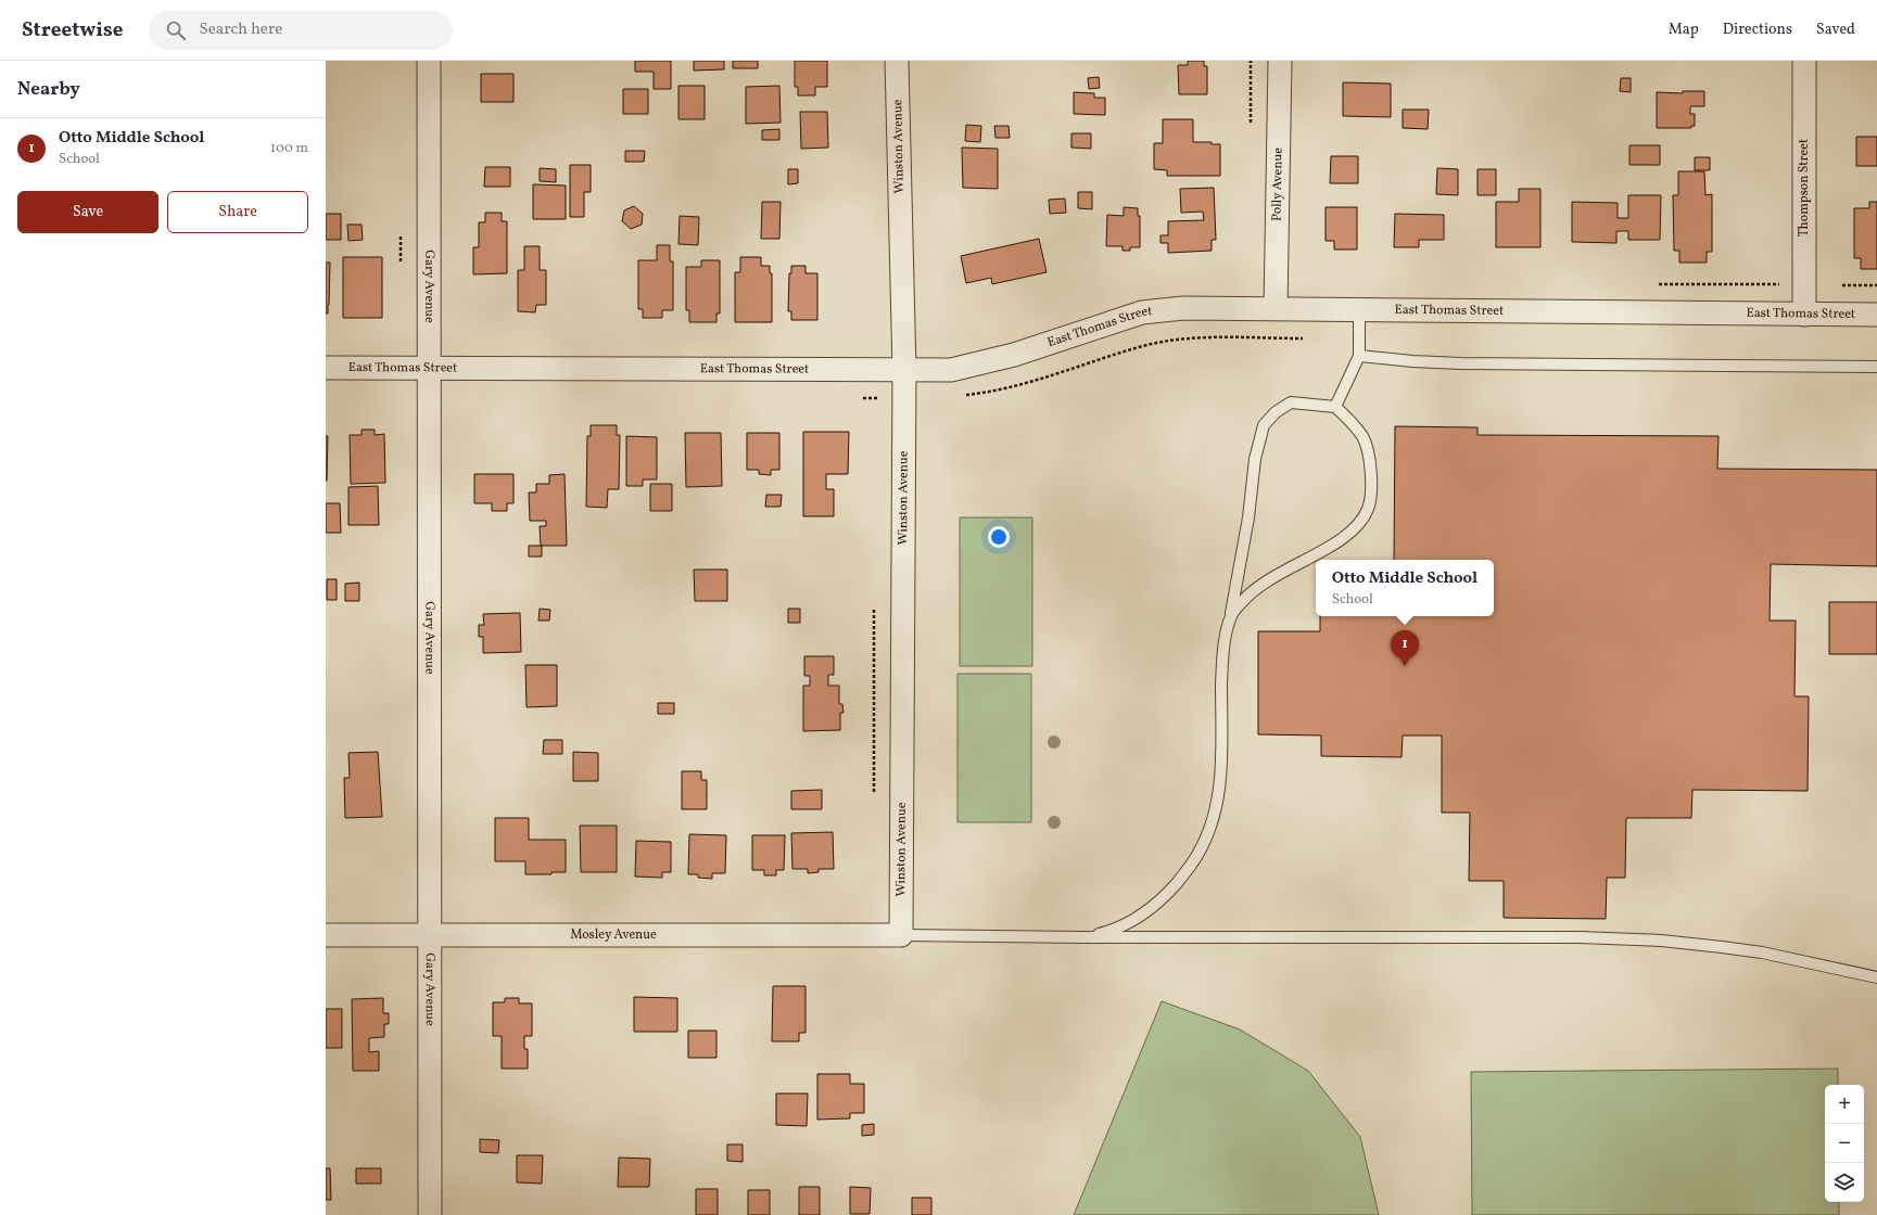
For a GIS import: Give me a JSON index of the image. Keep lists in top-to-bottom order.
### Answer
{
  "streets": {
    "street": [
      "Winston Avenue",
      "Polly Avenue",
      "Thompson Street",
      "Gary Avenue",
      "East Thomas Street",
      "Mosley Avenue"
    ]
  },
  "crossings": [
    ["Winston Avenue", "East Thomas Street"],
    ["Winston Avenue", "Mosley Avenue"],
    ["Polly Avenue", "East Thomas Street"],
    ["Thompson Street", "East Thomas Street"],
    ["Gary Avenue", "East Thomas Street"],
    ["Gary Avenue", "Mosley Avenue"]
  ],
  "page": {
    "header": "Streetwise",
    "search": "Search here",
    "nav": ["Map", "Directions", "Saved"],
    "heading": "Nearby",
    "list": [
      {
        "mark": "1",
        "name": "Otto Middle School",
        "note": "School",
        "value": "100 m"
      }
    ],
    "buttons": ["Save", "Share"],
    "popup": ["Otto Middle School", "School"],
    "pins": "1",
    "map_buttons": ["+", "−"]
  }
}
